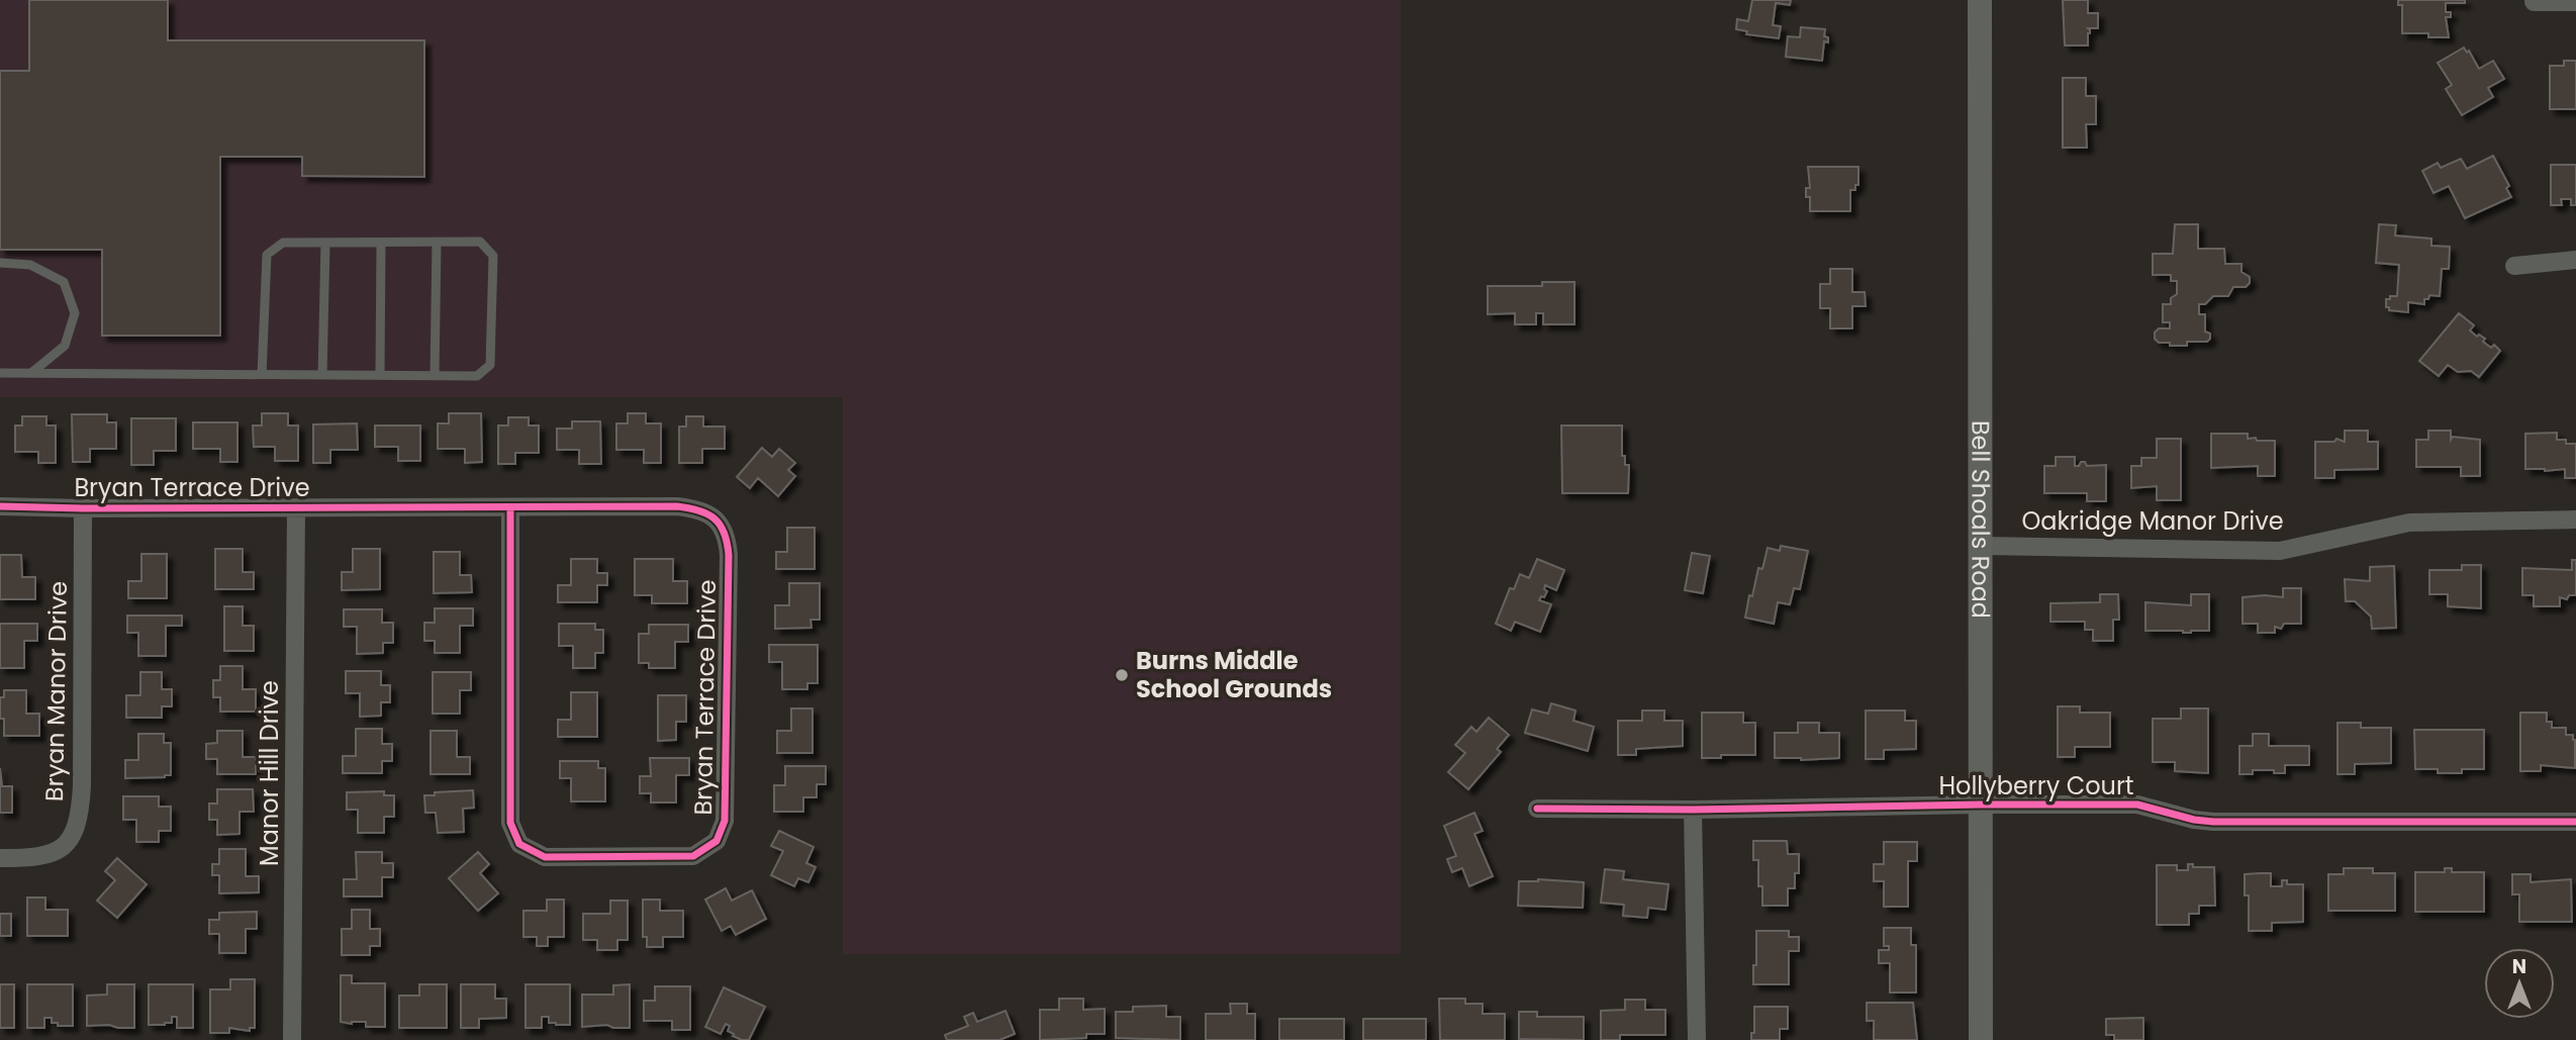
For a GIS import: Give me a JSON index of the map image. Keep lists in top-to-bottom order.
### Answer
{
  "streets": {
    "main road": ["Bell Shoals Road"],
    "street": [
      "Bryan Terrace Drive",
      "Oakridge Manor Drive",
      "Bryan Manor Drive",
      "Manor Hill Drive",
      "Hollyberry Court"
    ]
  },
  "crossings": [
    ["Bryan Terrace Drive", "Bryan Manor Drive"],
    ["Bryan Terrace Drive", "Manor Hill Drive"],
    ["Bell Shoals Road", "Oakridge Manor Drive"],
    ["Bell Shoals Road", "Hollyberry Court"]
  ],
  "places": ["Burns Middle School Grounds"],
  "north": "top"
}
